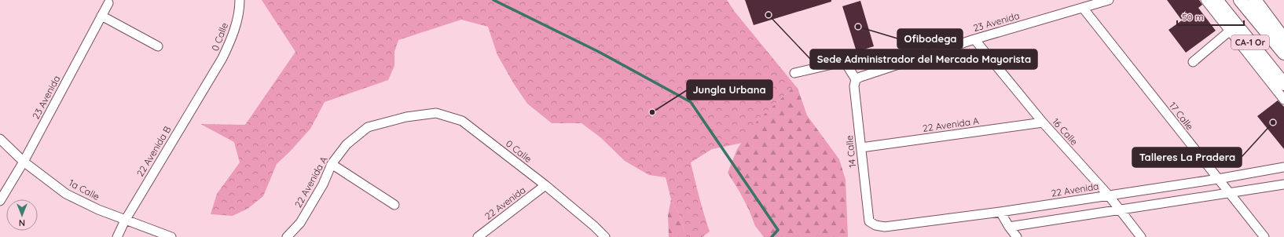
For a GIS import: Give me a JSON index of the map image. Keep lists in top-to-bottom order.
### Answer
{
  "streets": {
    "highway": ["CA-1 Or"],
    "street": [
      "23 Avenida",
      "0 Calle",
      "17 Calle",
      "22 Avenida A",
      "16 Calle",
      "22 Avenida B",
      "14 Calle",
      "1a Calle",
      "22 Avenida"
    ]
  },
  "crossings": [
    ["23 Avenida", "17 Calle"],
    ["23 Avenida", "16 Calle"],
    ["23 Avenida", "14 Calle"],
    ["23 Avenida", "1a Calle"],
    ["0 Calle", "22 Avenida A"],
    ["0 Calle", "22 Avenida B"],
    ["0 Calle", "22 Avenida"],
    ["17 Calle", "22 Avenida"],
    ["22 Avenida A", "16 Calle"],
    ["22 Avenida A", "14 Calle"],
    ["16 Calle", "22 Avenida"],
    ["22 Avenida B", "1a Calle"],
    ["14 Calle", "22 Avenida"]
  ],
  "places": [
    "Sede Administrador del Mercado Mayorista",
    "Ofibodega",
    "Jungla Urbana",
    "Talleres La Pradera"
  ],
  "scale_bar": "50 m",
  "north": "bottom"
}
